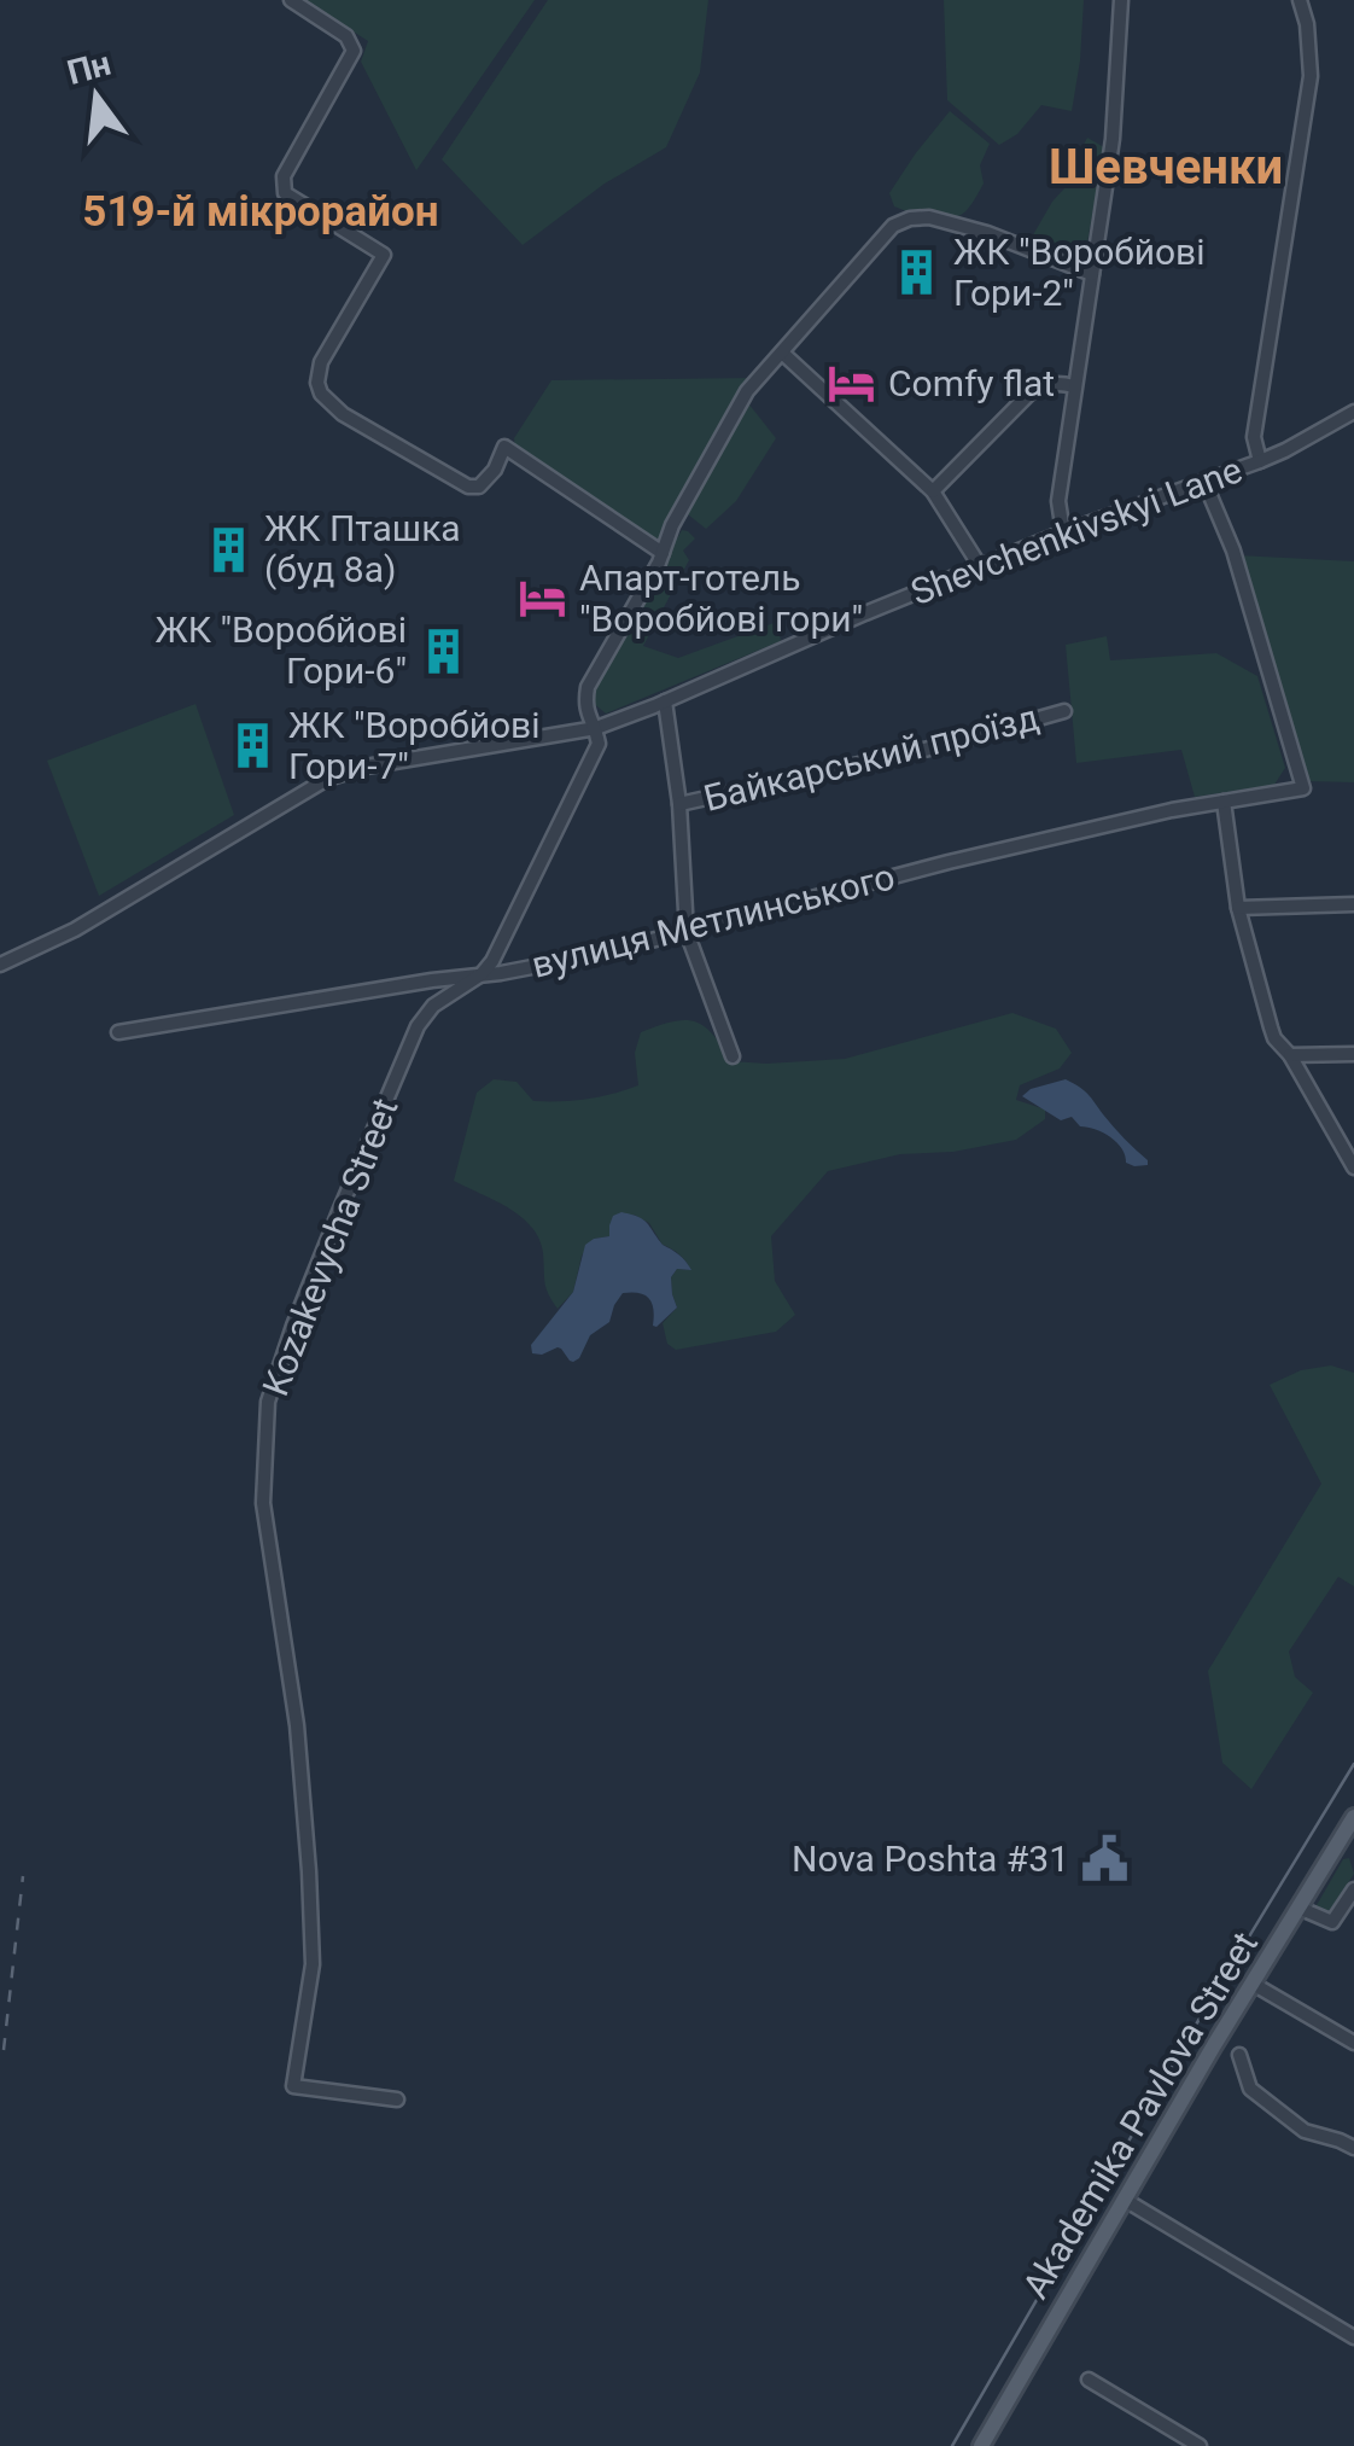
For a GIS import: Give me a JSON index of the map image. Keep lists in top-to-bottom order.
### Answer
{
  "streets": {
    "main road": ["Akademika Pavlova Street"],
    "street": [
      "Shevchenkivskyi Lane",
      "Байкарський проїзд",
      "вулиця Метлинського",
      "Kozakevycha Street"
    ]
  },
  "crossings": [
    ["Shevchenkivskyi Lane", "вулиця Метлинського"],
    ["Shevchenkivskyi Lane", "Kozakevycha Street"],
    ["вулиця Метлинського", "Kozakevycha Street"]
  ],
  "districts": ["Шевченки", "519-й мікрорайон"],
  "places": {
    "building": [
      "ЖК \"Воробйові Гори-2\"",
      "ЖК Пташка (буд 8а)",
      "ЖК \"Воробйові Гори-6\"",
      "ЖК \"Воробйові Гори-7\""
    ],
    "hotel": ["Comfy flat", "Апарт-готель \"Воробйові гори\""],
    "public building": ["Nova Poshta #31"]
  },
  "north": "top"
}
